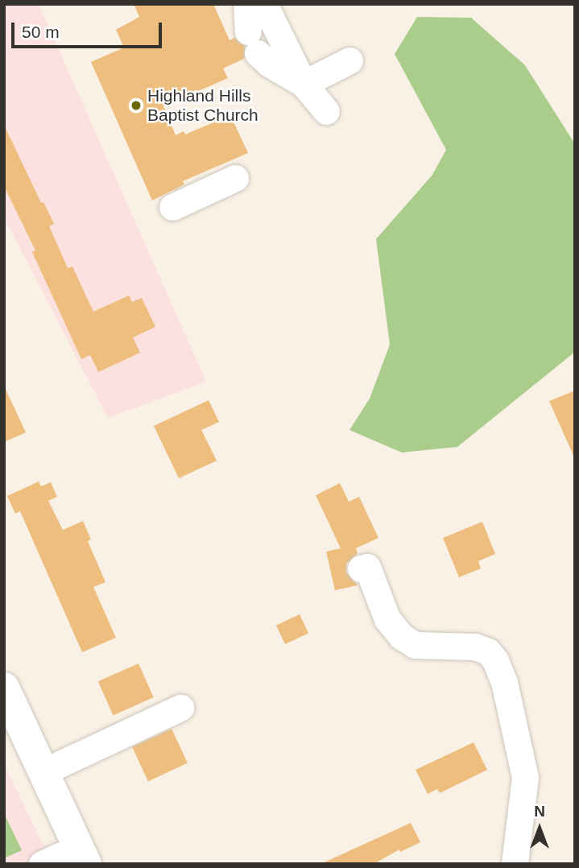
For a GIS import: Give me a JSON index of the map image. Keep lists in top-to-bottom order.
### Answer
{
  "places": ["Highland Hills Baptist Church"],
  "scale_bar": "50 m",
  "north": "top"
}
